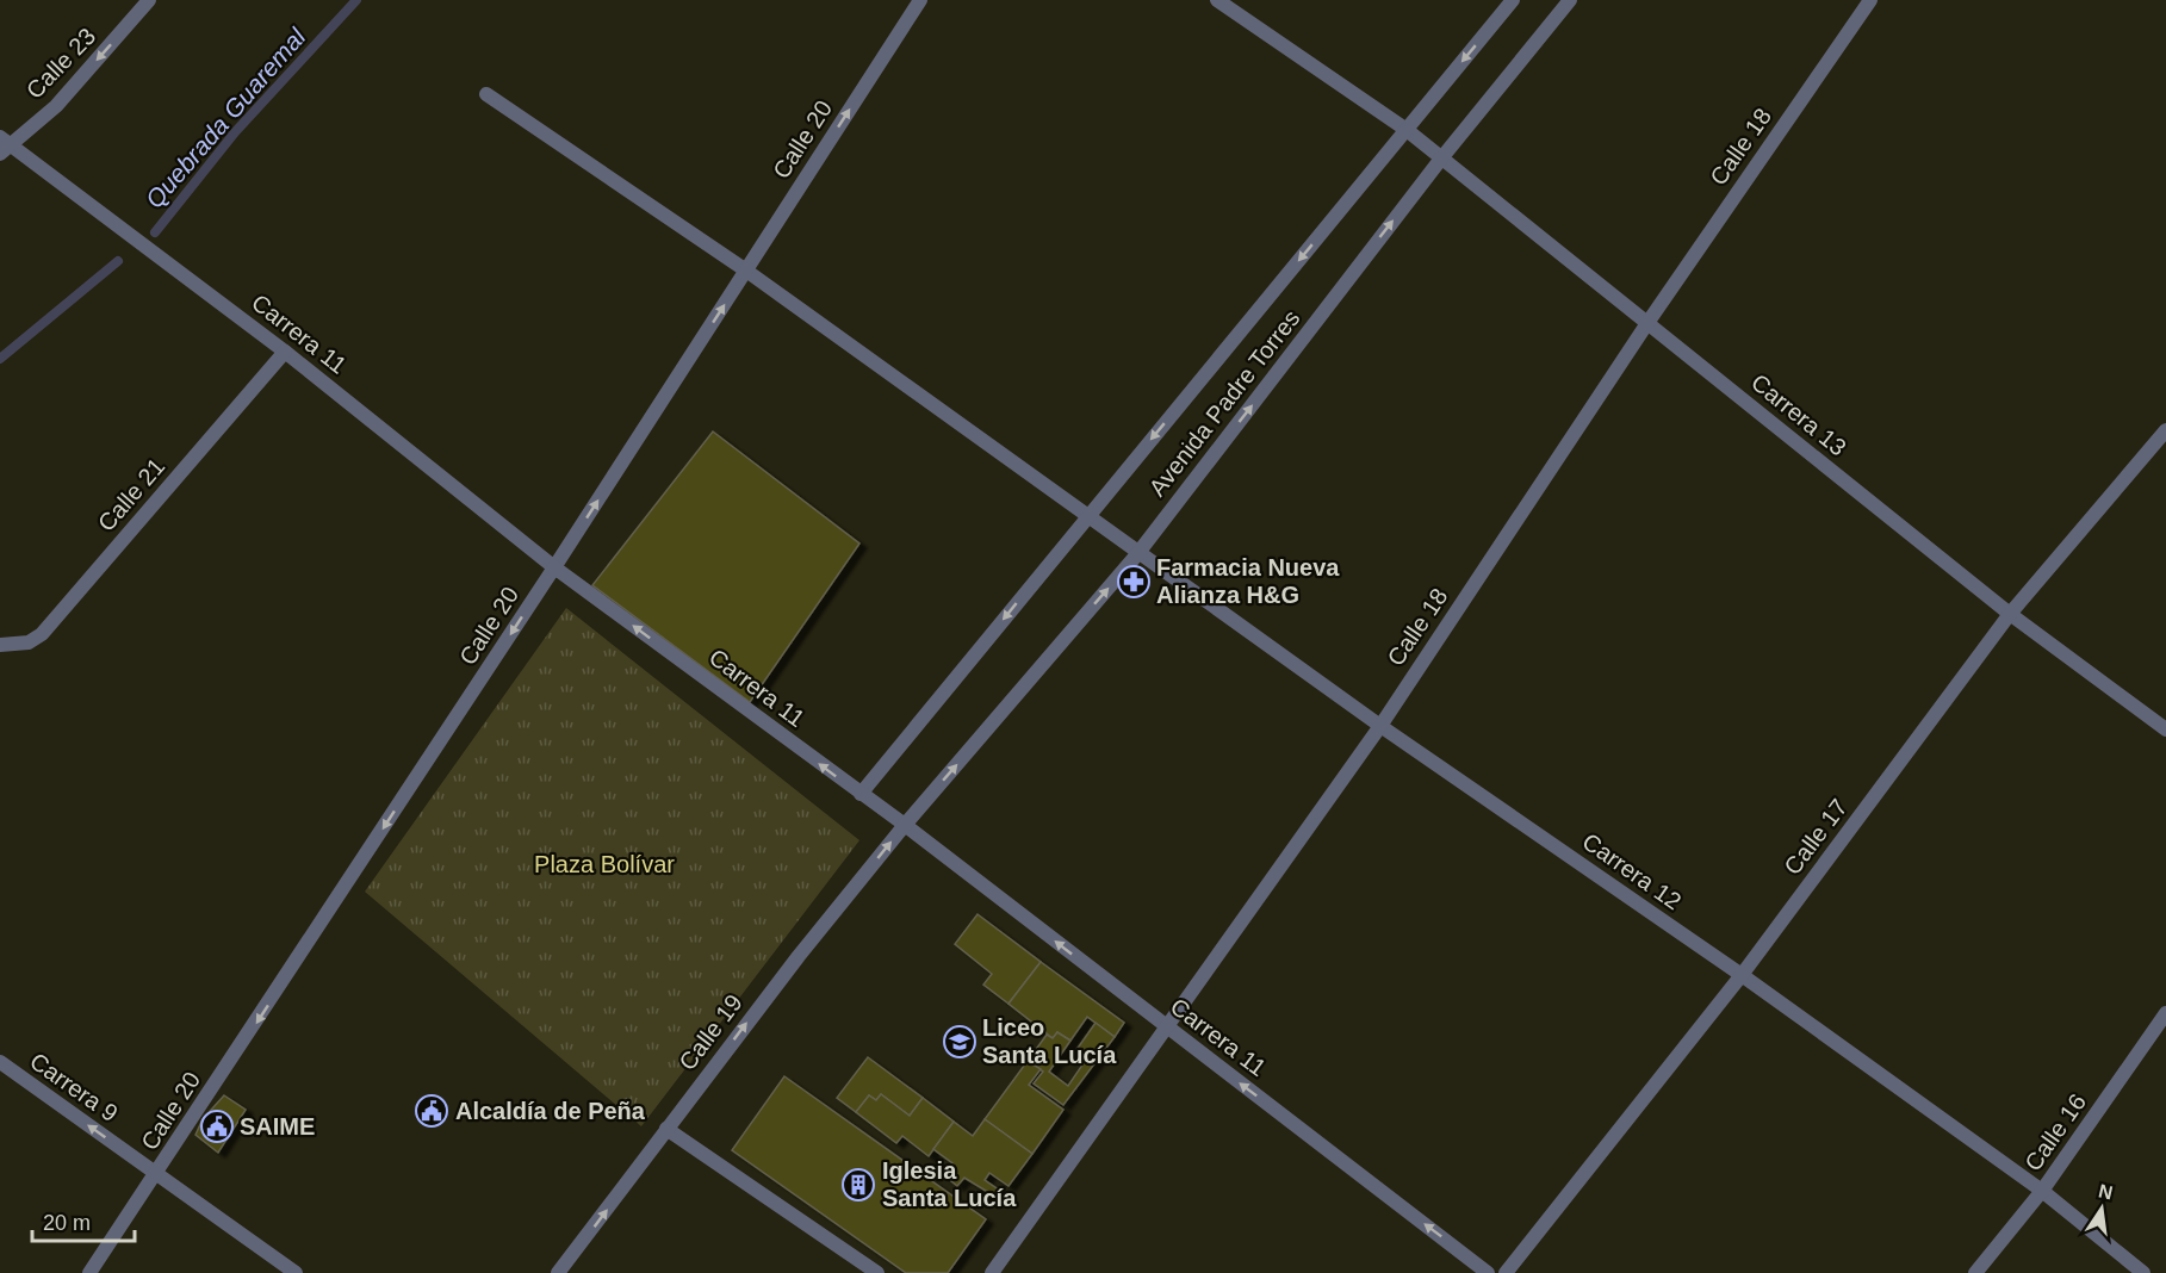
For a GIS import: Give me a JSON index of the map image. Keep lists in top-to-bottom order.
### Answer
{
  "streets": {
    "street": [
      "Calle 23",
      "Calle 20",
      "Calle 18",
      "Carrera 11",
      "Avenida Padre Torres",
      "Carrera 13",
      "Calle 21",
      "Calle 17",
      "Carrera 12",
      "Calle 19",
      "Carrera 9",
      "Calle 16"
    ]
  },
  "crossings": [
    ["Calle 23", "Carrera 11"],
    ["Calle 20", "Carrera 11"],
    ["Calle 20", "Carrera 12"],
    ["Calle 20", "Carrera 9"],
    ["Calle 18", "Carrera 11"],
    ["Calle 18", "Carrera 13"],
    ["Calle 18", "Carrera 12"],
    ["Carrera 11", "Avenida Padre Torres"],
    ["Carrera 11", "Calle 21"],
    ["Carrera 11", "Calle 19"],
    ["Avenida Padre Torres", "Carrera 13"],
    ["Avenida Padre Torres", "Carrera 12"],
    ["Avenida Padre Torres", "Calle 19"],
    ["Carrera 13", "Calle 17"],
    ["Calle 17", "Carrera 12"],
    ["Carrera 12", "Calle 16"]
  ],
  "one_way": [
    "Calle 23",
    "Carrera 11",
    "Calle 19",
    "Carrera 9"
  ],
  "water": ["Quebrada Guaremal"],
  "parks": ["Plaza Bolívar"],
  "places": {
    "pharmacy": ["Farmacia Nueva Alianza H&G"],
    "school or university": ["Liceo Santa Lucía"],
    "public building": ["Alcaldía de Peña", "SAIME"],
    "building": ["Iglesia Santa Lucía"]
  },
  "scale_bar": "20 m",
  "north": "top"
}
